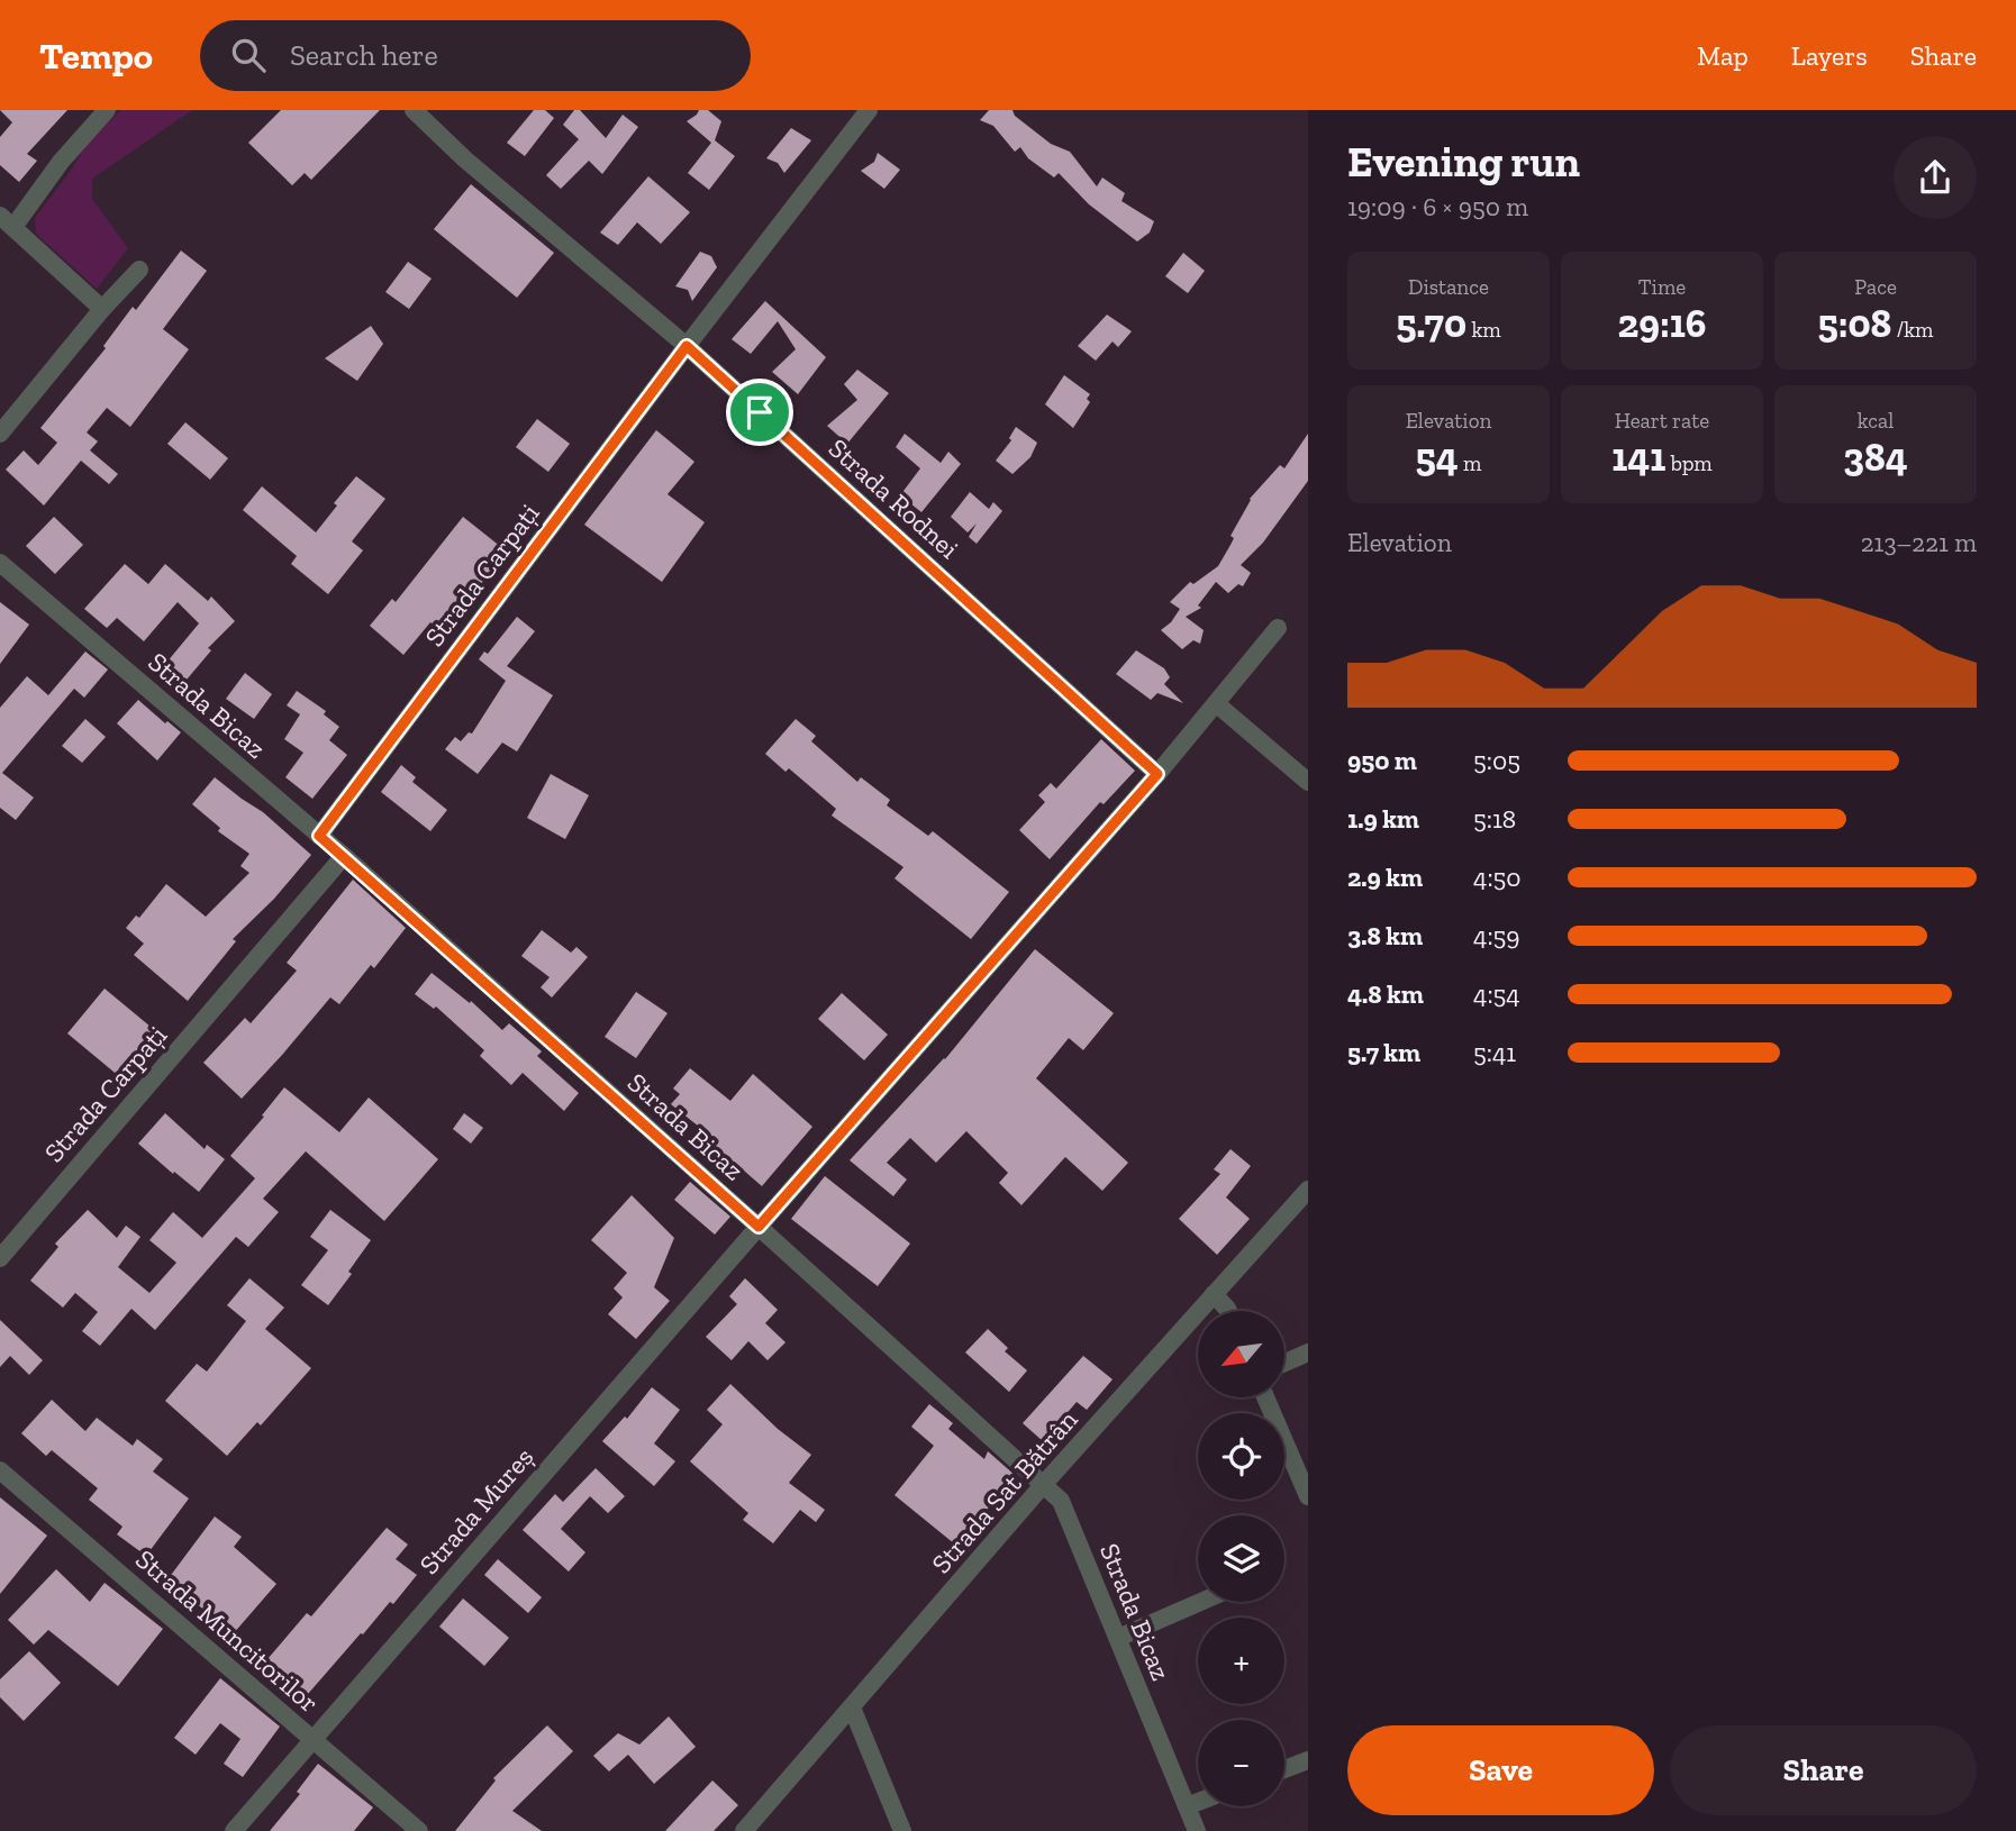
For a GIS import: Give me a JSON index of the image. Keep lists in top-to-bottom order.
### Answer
{
  "streets": {
    "street": [
      "Strada Rodnei",
      "Strada Carpați",
      "Strada Bicaz",
      "Strada Sat Bătrân",
      "Strada Mureș",
      "Strada Muncitorilor"
    ]
  },
  "crossings": [
    ["Strada Rodnei", "Strada Carpați"],
    ["Strada Rodnei", "Strada Mureș"],
    ["Strada Carpați", "Strada Bicaz"],
    ["Strada Bicaz", "Strada Sat Bătrân"],
    ["Strada Bicaz", "Strada Mureș"],
    ["Strada Mureș", "Strada Muncitorilor"]
  ],
  "north": "bottom left",
  "page": {
    "header": "Tempo",
    "search": "Search here",
    "nav": ["Map", "Layers", "Share"],
    "heading": ["Evening run", "19:09 · 6 × 950 m"],
    "stats": [
      ["Distance", "5.70 km"],
      ["Time", "29:16"],
      ["Pace", "5:08 /km"],
      ["Elevation", "54 m"],
      ["Heart rate", "141 bpm"],
      ["kcal", "384"]
    ],
    "chart": ["Elevation", "213–221 m"],
    "list": [
      {
        "name": "950 m",
        "note": "5:05"
      },
      {
        "name": "1.9 km",
        "note": "5:18"
      },
      {
        "name": "2.9 km",
        "note": "4:50"
      },
      {
        "name": "3.8 km",
        "note": "4:59"
      },
      {
        "name": "4.8 km",
        "note": "4:54"
      },
      {
        "name": "5.7 km",
        "note": "5:41"
      }
    ],
    "map_buttons": ["+", "−"],
    "buttons": ["Save", "Share"]
  }
}
